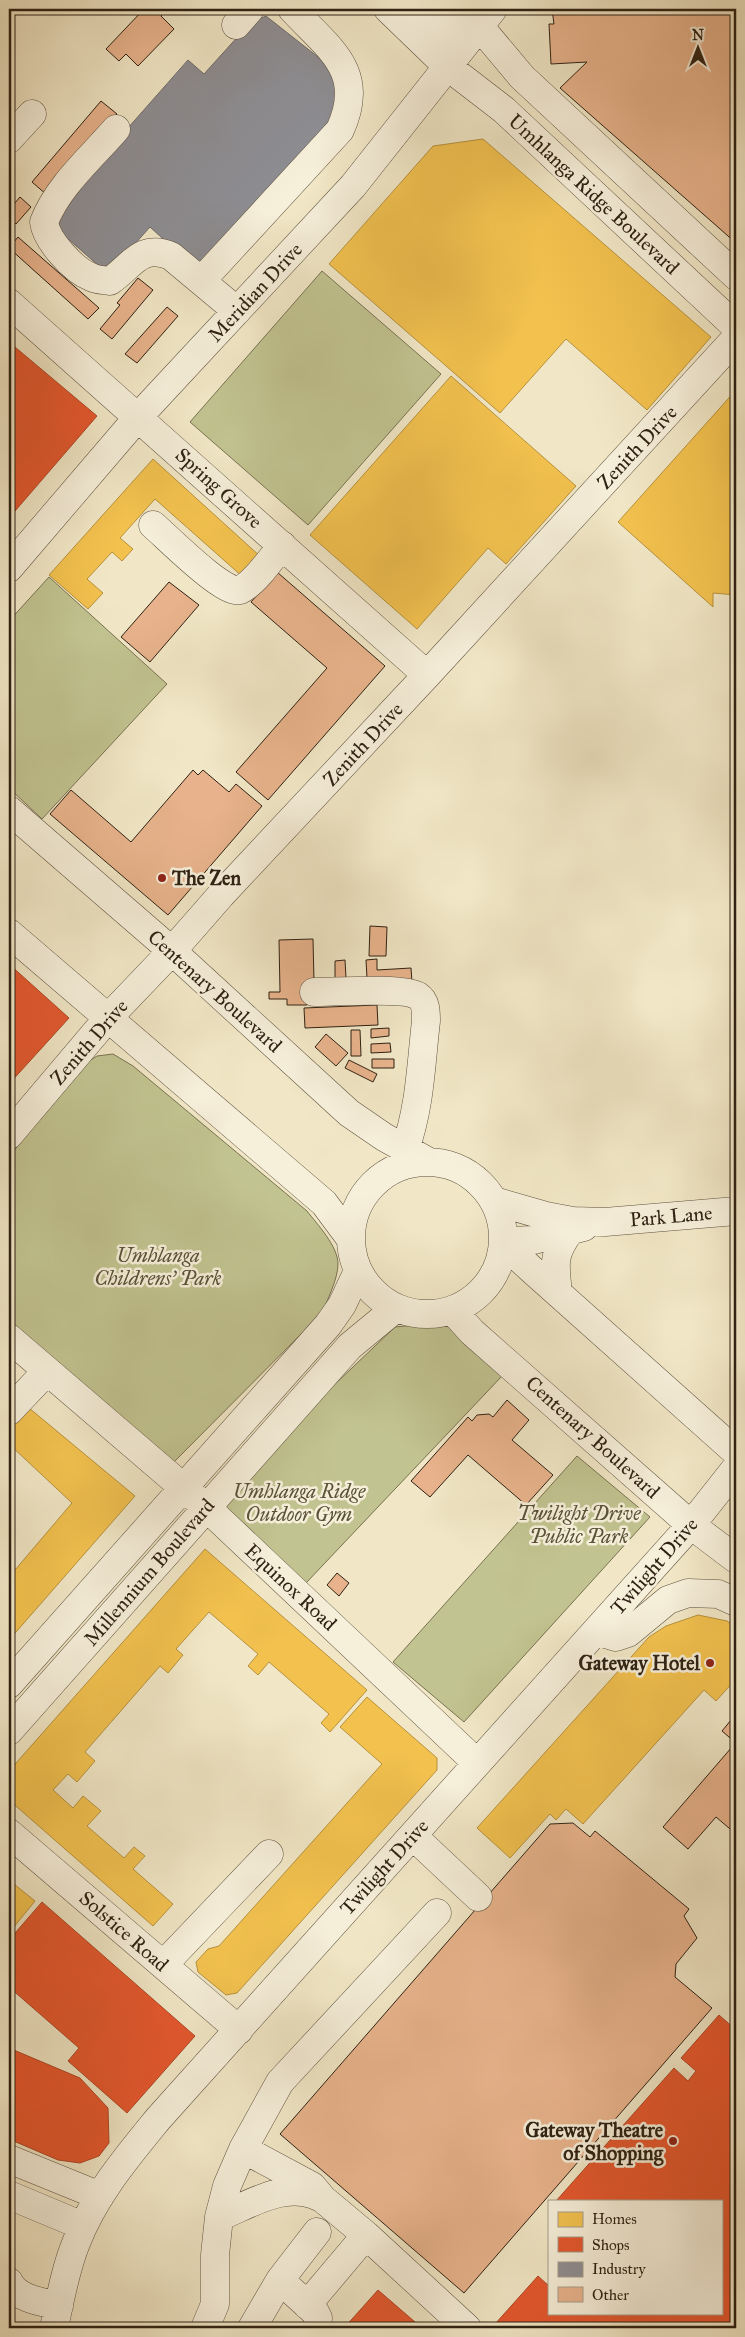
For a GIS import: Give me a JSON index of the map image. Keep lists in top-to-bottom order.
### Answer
{
  "streets": {
    "street": [
      "Umhlanga Ridge Boulevard",
      "Meridian Drive",
      "Zenith Drive",
      "Spring Grove",
      "Centenary Boulevard",
      "Park Lane",
      "Twilight Drive",
      "Millennium Boulevard",
      "Equinox Road",
      "Solstice Road"
    ]
  },
  "crossings": [
    ["Umhlanga Ridge Boulevard", "Meridian Drive"],
    ["Meridian Drive", "Spring Grove"],
    ["Zenith Drive", "Spring Grove"],
    ["Zenith Drive", "Centenary Boulevard"],
    ["Centenary Boulevard", "Park Lane"],
    ["Centenary Boulevard", "Twilight Drive"],
    ["Centenary Boulevard", "Millennium Boulevard"],
    ["Park Lane", "Millennium Boulevard"],
    ["Twilight Drive", "Equinox Road"],
    ["Twilight Drive", "Solstice Road"],
    ["Millennium Boulevard", "Equinox Road"]
  ],
  "parks": ["Umhlanga Childrens' Park", "Umhlanga Ridge Outdoor Gym", "Twilight Drive Public Park"],
  "places": ["The Zen", "Gateway Hotel", "Gateway Theatre of Shopping"],
  "legend": [
    "Homes",
    "Shops",
    "Industry",
    "Other"
  ],
  "north": "top"
}
